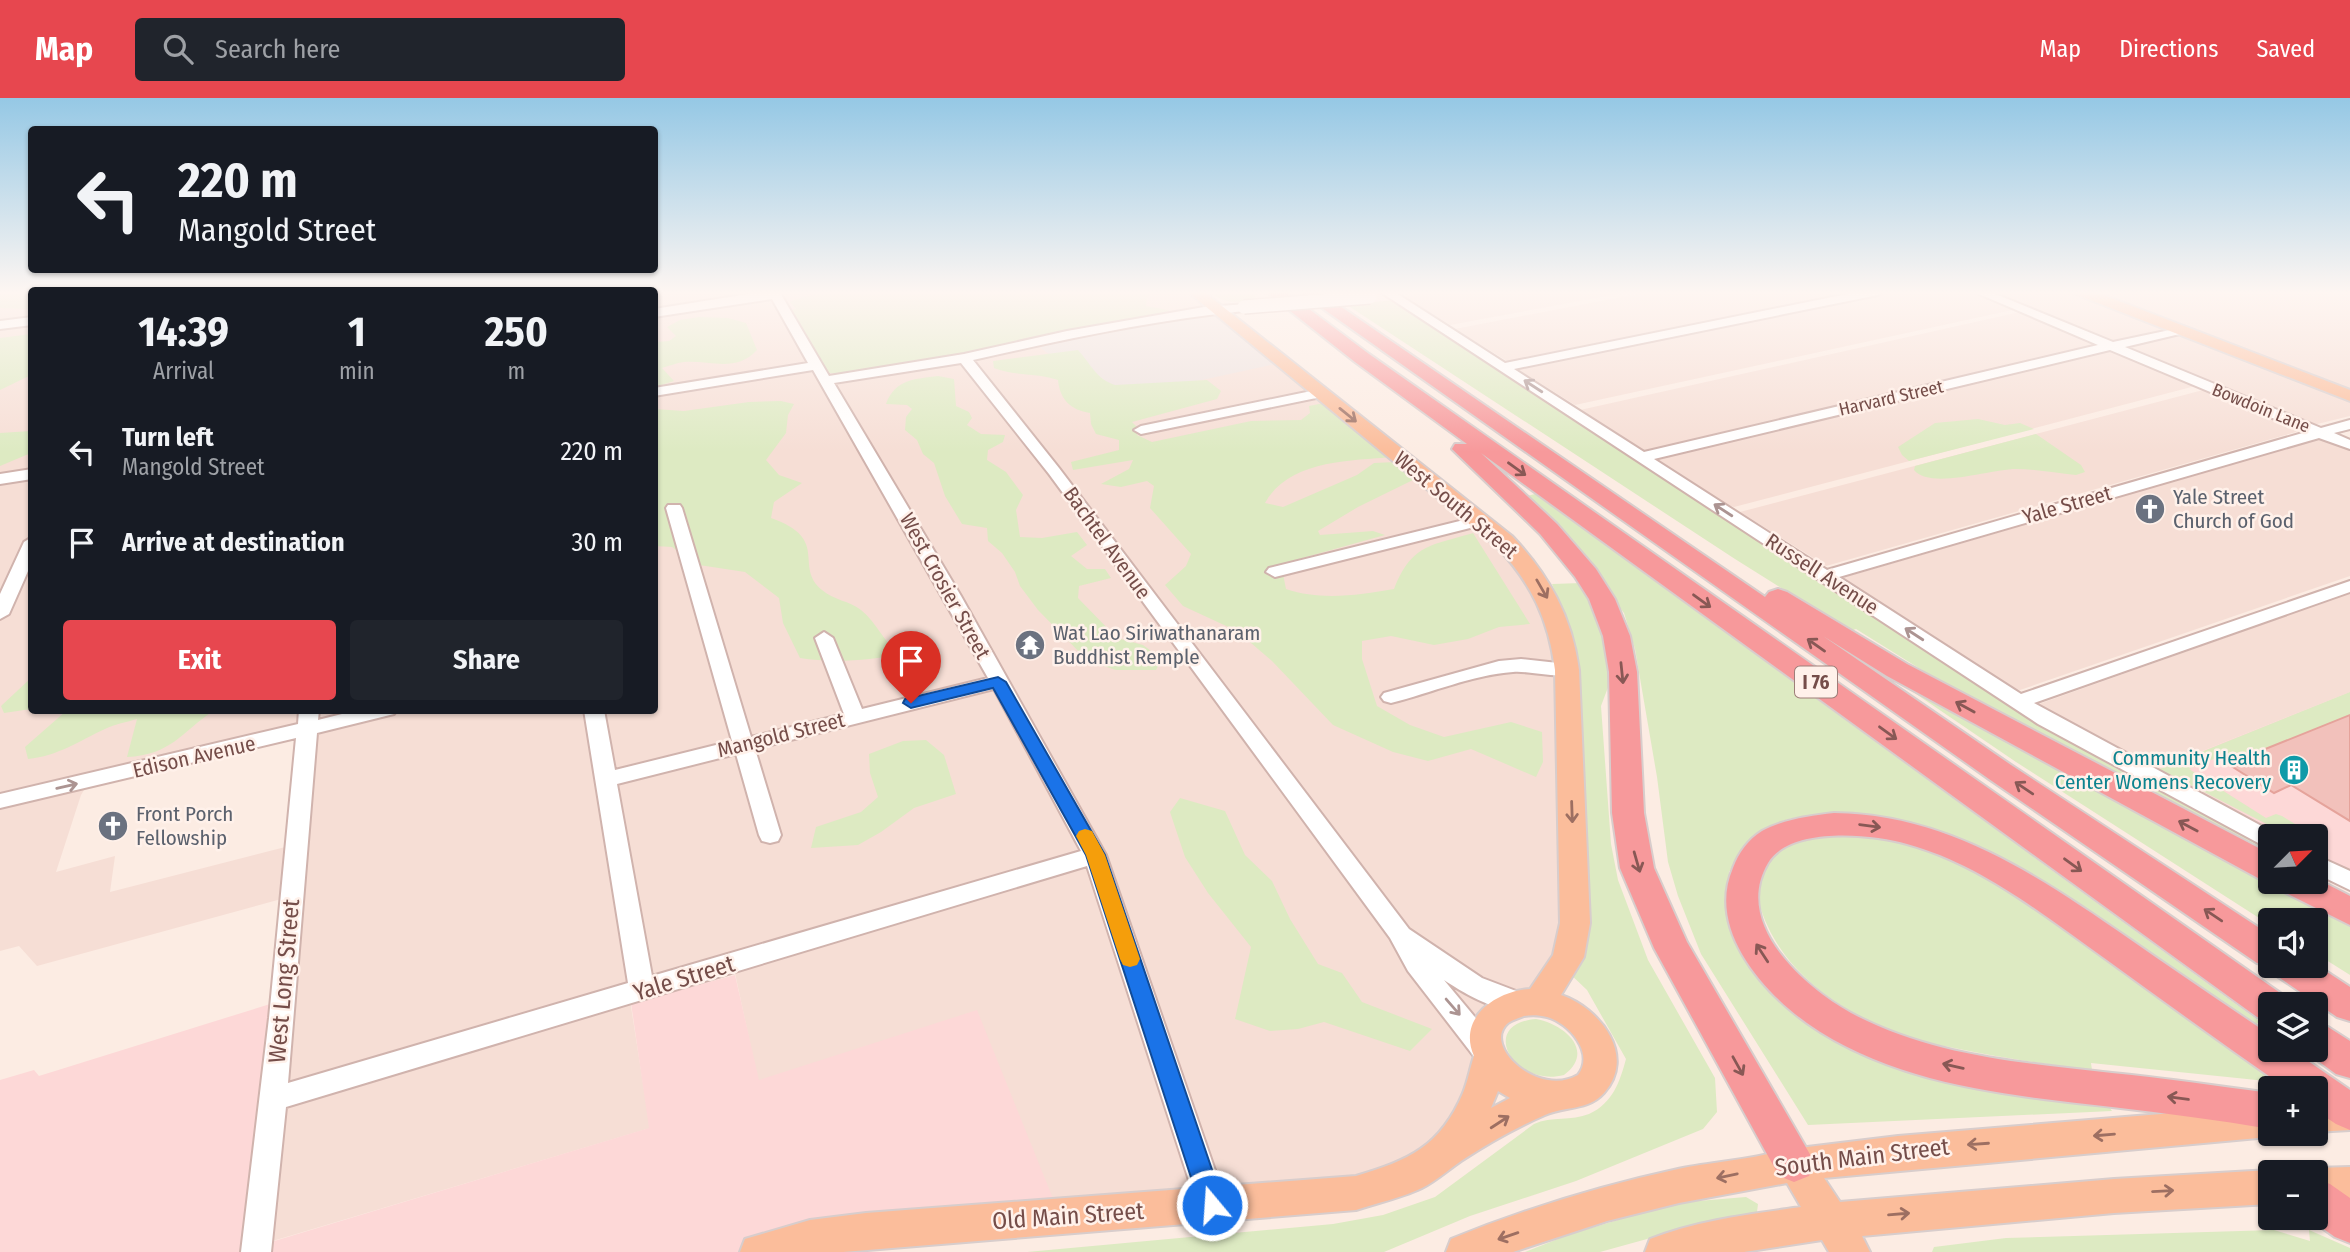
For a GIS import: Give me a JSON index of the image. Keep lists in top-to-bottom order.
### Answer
{
  "streets": {
    "highway": ["I 76"],
    "main road": ["West South Street", "South Main Street", "Old Main Street"],
    "street": [
      "Harvard Street",
      "Bowdoin Lane",
      "Yale Street",
      "Bachtel Avenue",
      "Russell Avenue",
      "West Crosier Street",
      "Mangold Street",
      "Edison Avenue",
      "West Long Street"
    ]
  },
  "crossings": [
    ["Harvard Street", "Bowdoin Lane"],
    ["Harvard Street", "Russell Avenue"],
    ["Bowdoin Lane", "Yale Street"],
    ["West South Street", "Bachtel Avenue"],
    ["West South Street", "Old Main Street"],
    ["Yale Street", "Russell Avenue"],
    ["Yale Street", "West Crosier Street"],
    ["Yale Street", "West Long Street"],
    ["Bachtel Avenue", "Old Main Street"],
    ["West Crosier Street", "Mangold Street"],
    ["West Crosier Street", "Old Main Street"],
    ["Edison Avenue", "West Long Street"]
  ],
  "one_way": ["West South Street", "Russell Avenue", "Edison Avenue"],
  "places": {
    "church": ["Yale Street Church of God", "Front Porch Fellowship"],
    "temple": ["Wat Lao Siriwathanaram Buddhist Remple"],
    "building": ["Community Health Center Womens Recovery"]
  },
  "north": "top right",
  "page": {
    "header": "Map",
    "search": "Search here",
    "nav": ["Map", "Directions", "Saved"],
    "turn": ["220 m", "Mangold Street"],
    "eta": [
      "14:39",
      "Arrival",
      "1",
      "min",
      "250",
      "m"
    ],
    "list": [
      {
        "name": "Turn left",
        "note": "Mangold Street",
        "value": "220 m"
      },
      {
        "name": "Arrive at destination",
        "value": "30 m"
      }
    ],
    "buttons": ["Exit", "Share"],
    "map_buttons": ["+", "−"]
  }
}
